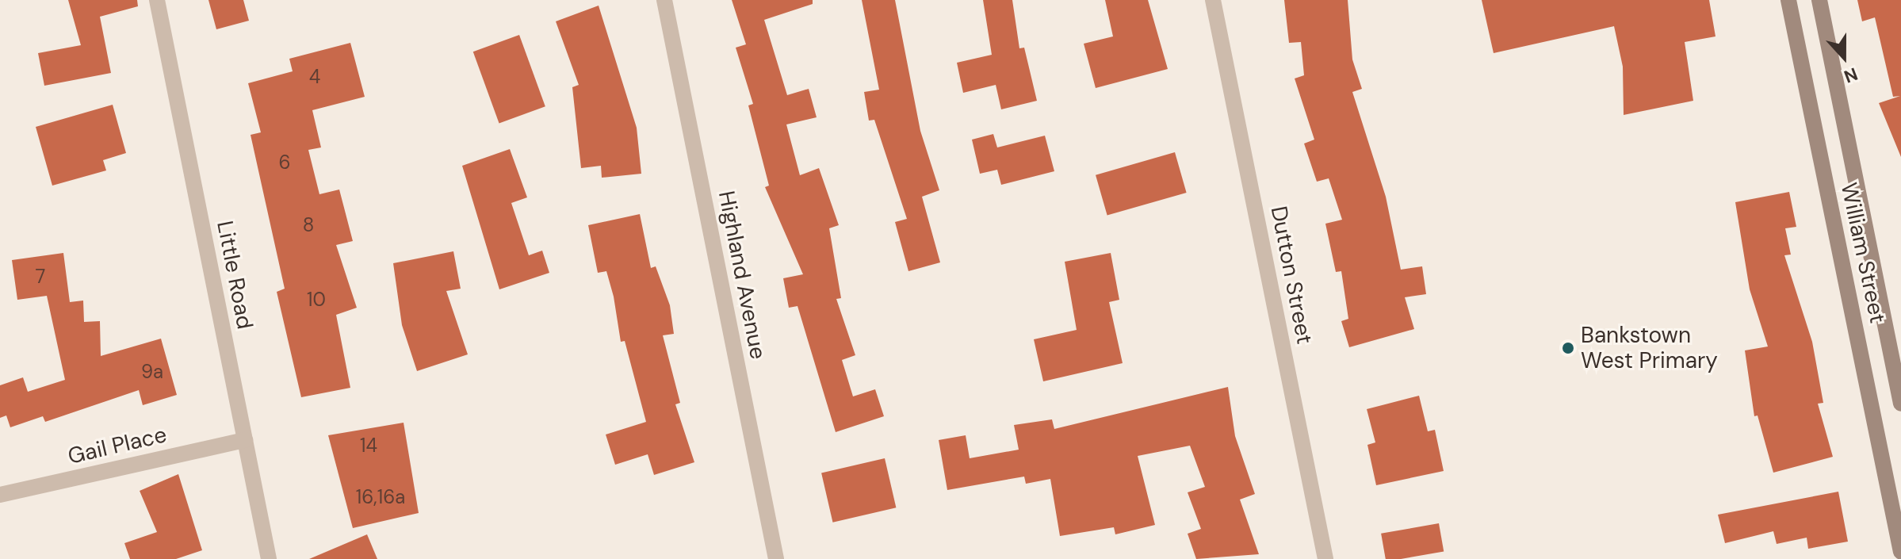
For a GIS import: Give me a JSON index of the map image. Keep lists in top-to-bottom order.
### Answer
{
  "streets": {
    "street": [
      "William Street",
      "Little Road",
      "Highland Avenue",
      "Dutton Street",
      "Gail Place"
    ]
  },
  "crossings": [
    ["Little Road", "Gail Place"]
  ],
  "places": ["Bankstown West Primary"],
  "house_numbers": [
    "4",
    "6",
    "8",
    "7",
    "10",
    "9a",
    "14",
    "16,16a"
  ],
  "north": "bottom"
}
